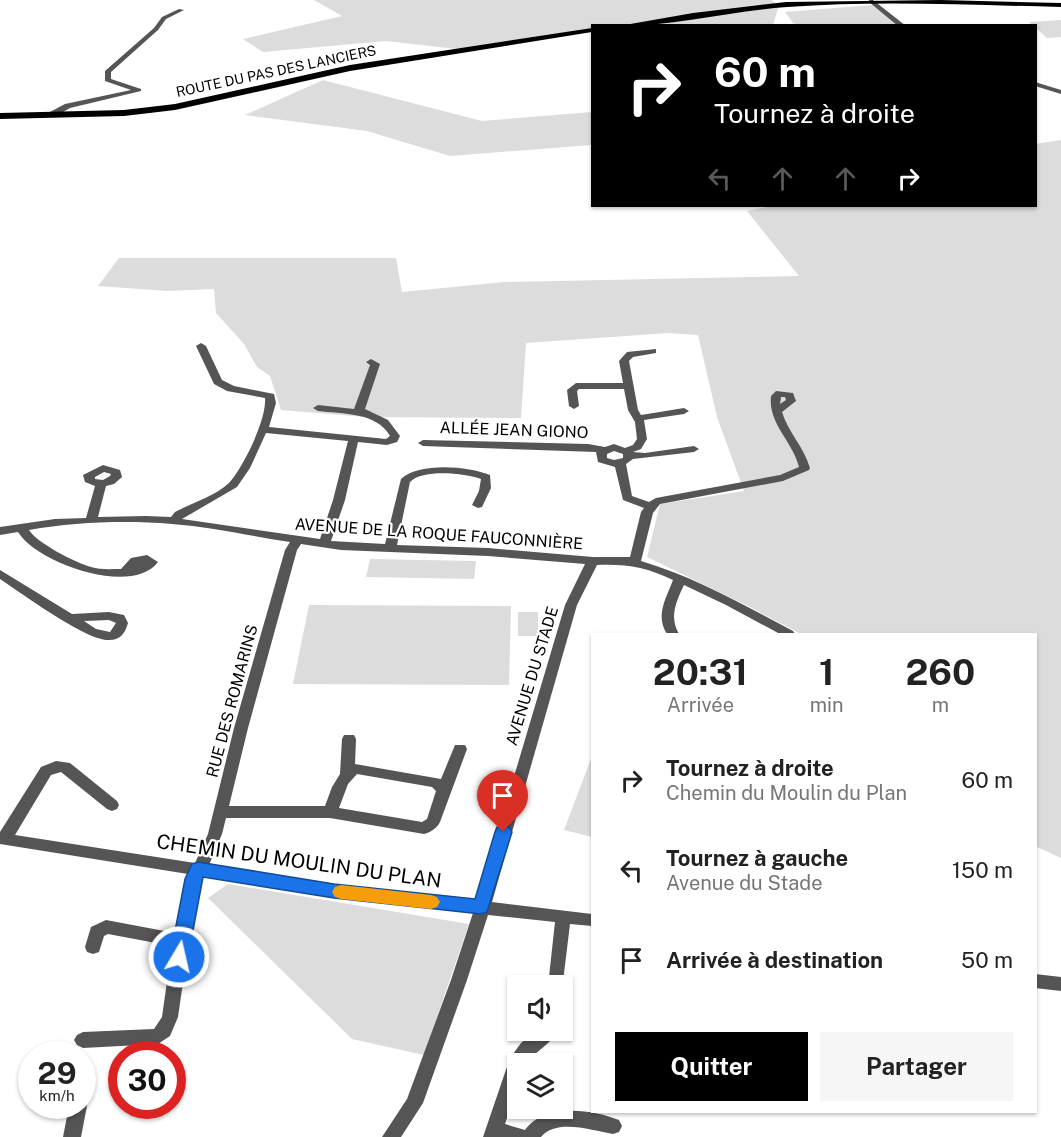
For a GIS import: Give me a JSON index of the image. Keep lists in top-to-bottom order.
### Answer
{
  "streets": {
    "main road": ["ROUTE DU PAS DES LANCIERS"],
    "street": [
      "ALLÉE JEAN GIONO",
      "AVENUE DE LA ROQUE FAUCONNIÈRE",
      "AVENUE DU STADE",
      "RUE DES ROMARINS",
      "CHEMIN DU MOULIN DU PLAN"
    ]
  },
  "crossings": [
    ["AVENUE DE LA ROQUE FAUCONNIÈRE", "AVENUE DU STADE"],
    ["AVENUE DE LA ROQUE FAUCONNIÈRE", "RUE DES ROMARINS"],
    ["AVENUE DU STADE", "CHEMIN DU MOULIN DU PLAN"],
    ["RUE DES ROMARINS", "CHEMIN DU MOULIN DU PLAN"]
  ],
  "page": {
    "turn": ["60 m", "Tournez à droite"],
    "eta": [
      "20:31",
      "Arrivée",
      "1",
      "min",
      "260",
      "m"
    ],
    "list": [
      {
        "name": "Tournez à droite",
        "note": "Chemin du Moulin du Plan",
        "value": "60 m"
      },
      {
        "name": "Tournez à gauche",
        "note": "Avenue du Stade",
        "value": "150 m"
      },
      {
        "name": "Arrivée à destination",
        "value": "50 m"
      }
    ],
    "buttons": ["Quitter", "Partager"],
    "speed": "29 km/h",
    "limit": "30"
  }
}
